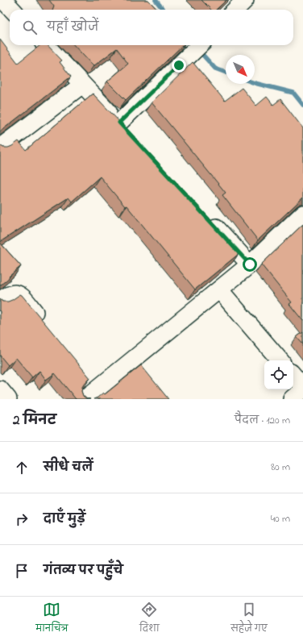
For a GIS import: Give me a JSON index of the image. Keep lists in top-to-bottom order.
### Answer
{
  "north": "bottom right",
  "page": {
    "search": "यहाँ खोजें",
    "heading": ["2 मिनट", "पैदल · 120 m"],
    "list": [
      ["सीधे चलें", "80 m"],
      ["दाएँ मुड़ें", "40 m"],
      "गंतव्य पर पहुँचे"
    ],
    "nav": ["मानचित्र", "दिशा", "सहेजे गए"]
  }
}
